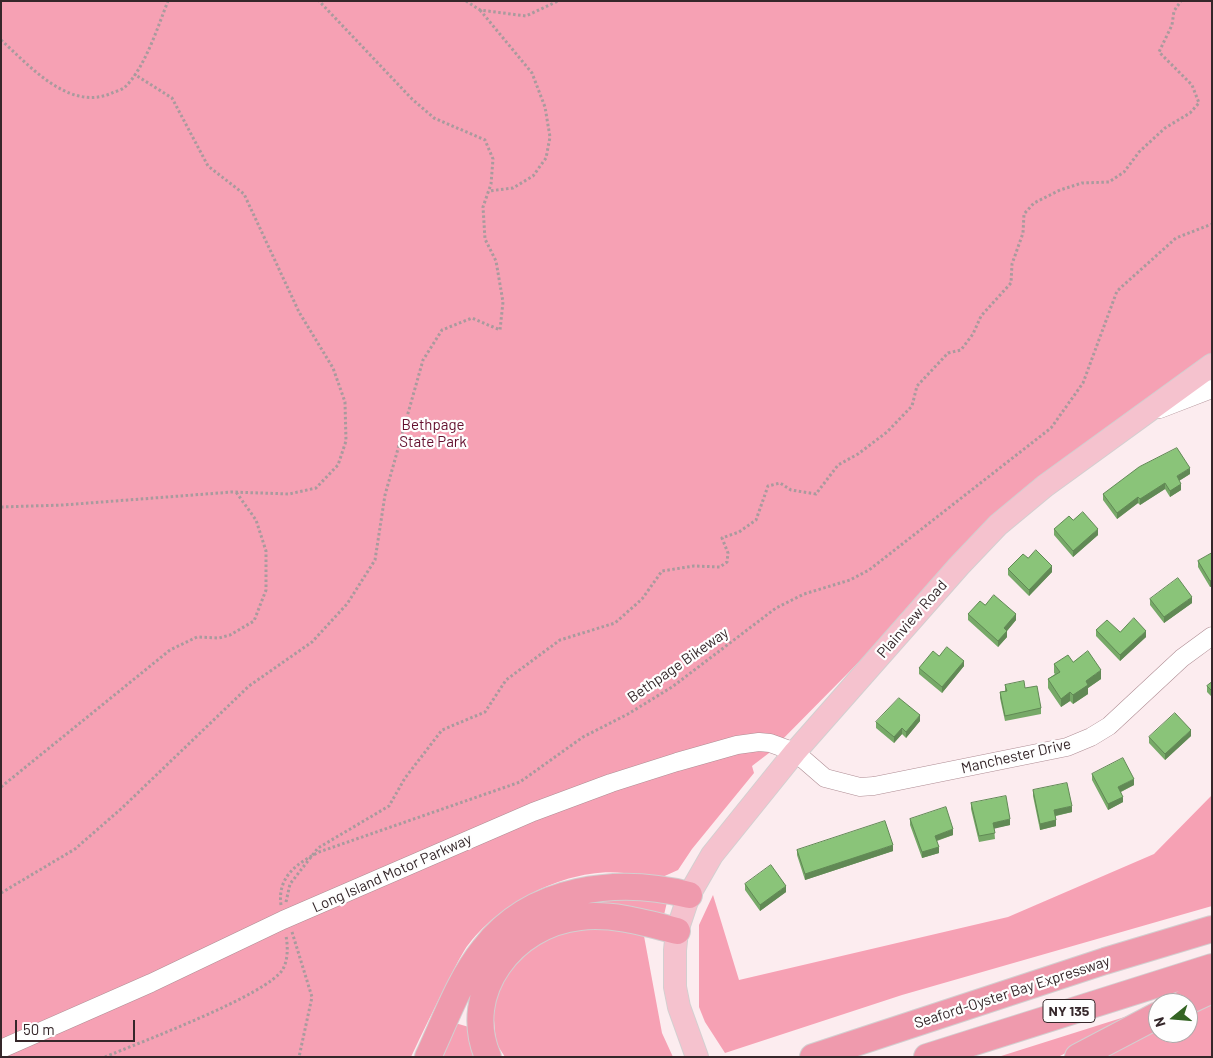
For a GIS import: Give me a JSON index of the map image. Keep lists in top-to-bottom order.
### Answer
{
  "streets": {
    "highway": ["Seaford-Oyster Bay Expressway", "NY 135"],
    "main road": ["Plainview Road"],
    "street": ["Manchester Drive", "Long Island Motor Parkway"],
    "path": ["Bethpage Bikeway"]
  },
  "crossings": [
    ["Plainview Road", "Manchester Drive"],
    ["Plainview Road", "Long Island Motor Parkway"],
    ["Bethpage Bikeway", "Long Island Motor Parkway"],
    ["Manchester Drive", "Long Island Motor Parkway"]
  ],
  "parks": ["Bethpage State Park"],
  "scale_bar": "50 m",
  "north": "left"
}
